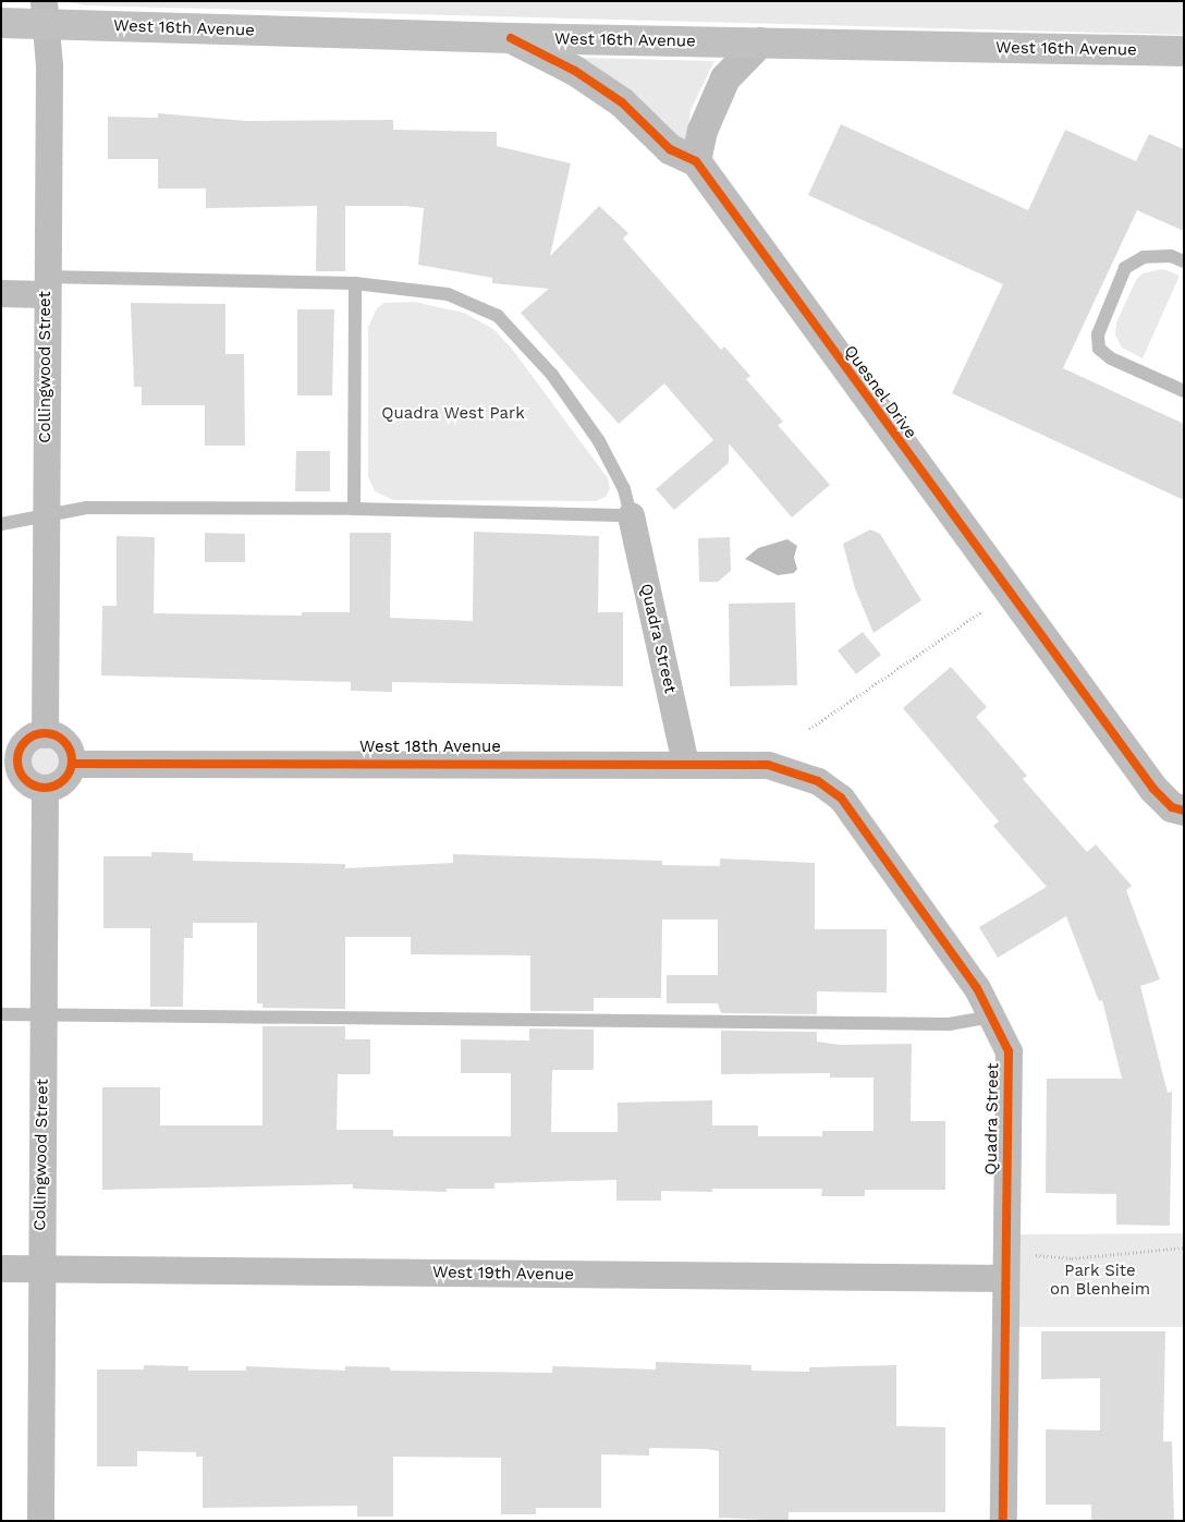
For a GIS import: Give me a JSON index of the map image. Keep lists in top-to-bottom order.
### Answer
{
  "streets": {
    "main road": ["West 16th Avenue"],
    "street": [
      "Collingwood Street",
      "Quesnel Drive",
      "Quadra Street",
      "West 18th Avenue",
      "West 19th Avenue"
    ]
  },
  "crossings": [
    ["West 16th Avenue", "Collingwood Street"],
    ["West 16th Avenue", "Quesnel Drive"],
    ["Collingwood Street", "West 18th Avenue"],
    ["Collingwood Street", "West 19th Avenue"],
    ["Quadra Street", "West 18th Avenue"],
    ["Quadra Street", "West 19th Avenue"]
  ],
  "parks": ["Quadra West Park", "Park Site on Blenheim"]
}
